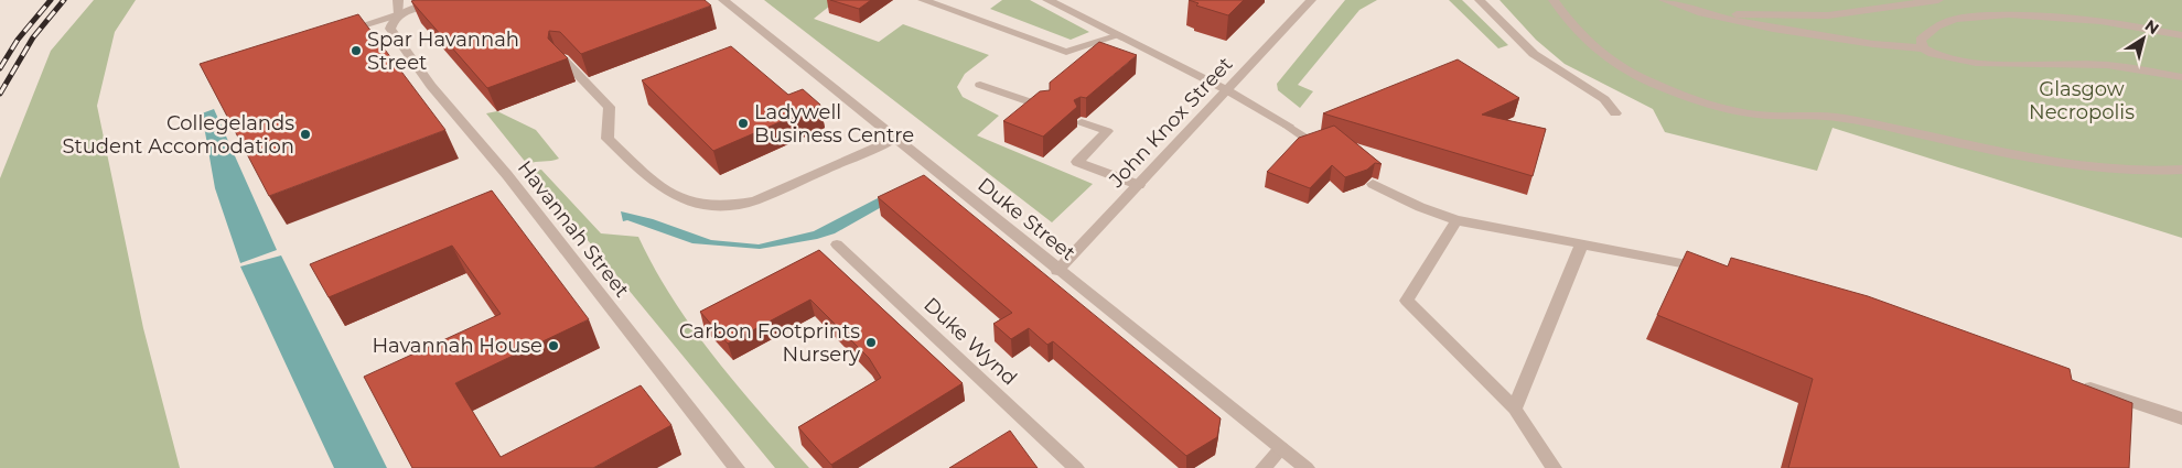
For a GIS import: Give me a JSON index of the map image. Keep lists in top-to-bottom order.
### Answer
{
  "streets": {
    "street": [
      "John Knox Street",
      "Duke Street",
      "Havannah Street",
      "Duke Wynd"
    ]
  },
  "crossings": [
    ["John Knox Street", "Duke Street"]
  ],
  "parks": ["Glasgow Necropolis"],
  "places": [
    "Spar Havannah Street",
    "Ladywell Business Centre",
    "Collegelands Student Accomodation",
    "Carbon Footprints Nursery",
    "Havannah House"
  ],
  "north": "top right"
}
